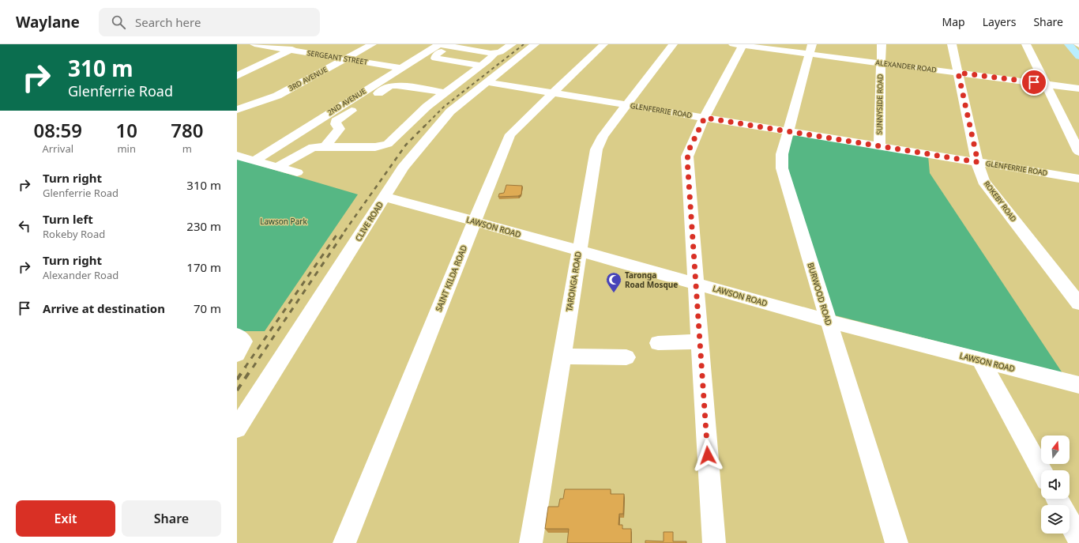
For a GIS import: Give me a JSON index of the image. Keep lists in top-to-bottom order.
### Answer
{
  "streets": {
    "street": [
      "SERGEANT STREET",
      "ALEXANDER ROAD",
      "3RD AVENUE",
      "2ND AVENUE",
      "SUNNYSIDE ROAD",
      "GLENFERRIE ROAD",
      "ROKEBY ROAD",
      "CLIVE ROAD",
      "LAWSON ROAD",
      "SAINT KILDA ROAD",
      "TARONGA ROAD",
      "BURWOOD ROAD"
    ]
  },
  "crossings": [
    ["SERGEANT STREET", "3RD AVENUE"],
    ["SERGEANT STREET", "2ND AVENUE"],
    ["ALEXANDER ROAD", "SUNNYSIDE ROAD"],
    ["ALEXANDER ROAD", "ROKEBY ROAD"],
    ["ALEXANDER ROAD", "BURWOOD ROAD"],
    ["SUNNYSIDE ROAD", "GLENFERRIE ROAD"],
    ["GLENFERRIE ROAD", "ROKEBY ROAD"],
    ["GLENFERRIE ROAD", "CLIVE ROAD"],
    ["GLENFERRIE ROAD", "SAINT KILDA ROAD"],
    ["GLENFERRIE ROAD", "TARONGA ROAD"],
    ["GLENFERRIE ROAD", "BURWOOD ROAD"],
    ["CLIVE ROAD", "LAWSON ROAD"],
    ["LAWSON ROAD", "SAINT KILDA ROAD"],
    ["LAWSON ROAD", "TARONGA ROAD"],
    ["LAWSON ROAD", "BURWOOD ROAD"]
  ],
  "parks": ["Lawson Park"],
  "places": {
    "mosque": ["Taronga Road Mosque"]
  },
  "north": "top",
  "page": {
    "header": "Waylane",
    "search": "Search here",
    "nav": ["Map", "Layers", "Share"],
    "turn": ["310 m", "Glenferrie Road"],
    "eta": [
      "08:59",
      "Arrival",
      "10",
      "min",
      "780",
      "m"
    ],
    "list": [
      {
        "name": "Turn right",
        "note": "Glenferrie Road",
        "value": "310 m"
      },
      {
        "name": "Turn left",
        "note": "Rokeby Road",
        "value": "230 m"
      },
      {
        "name": "Turn right",
        "note": "Alexander Road",
        "value": "170 m"
      },
      {
        "name": "Arrive at destination",
        "value": "70 m"
      }
    ],
    "buttons": ["Exit", "Share"]
  }
}
